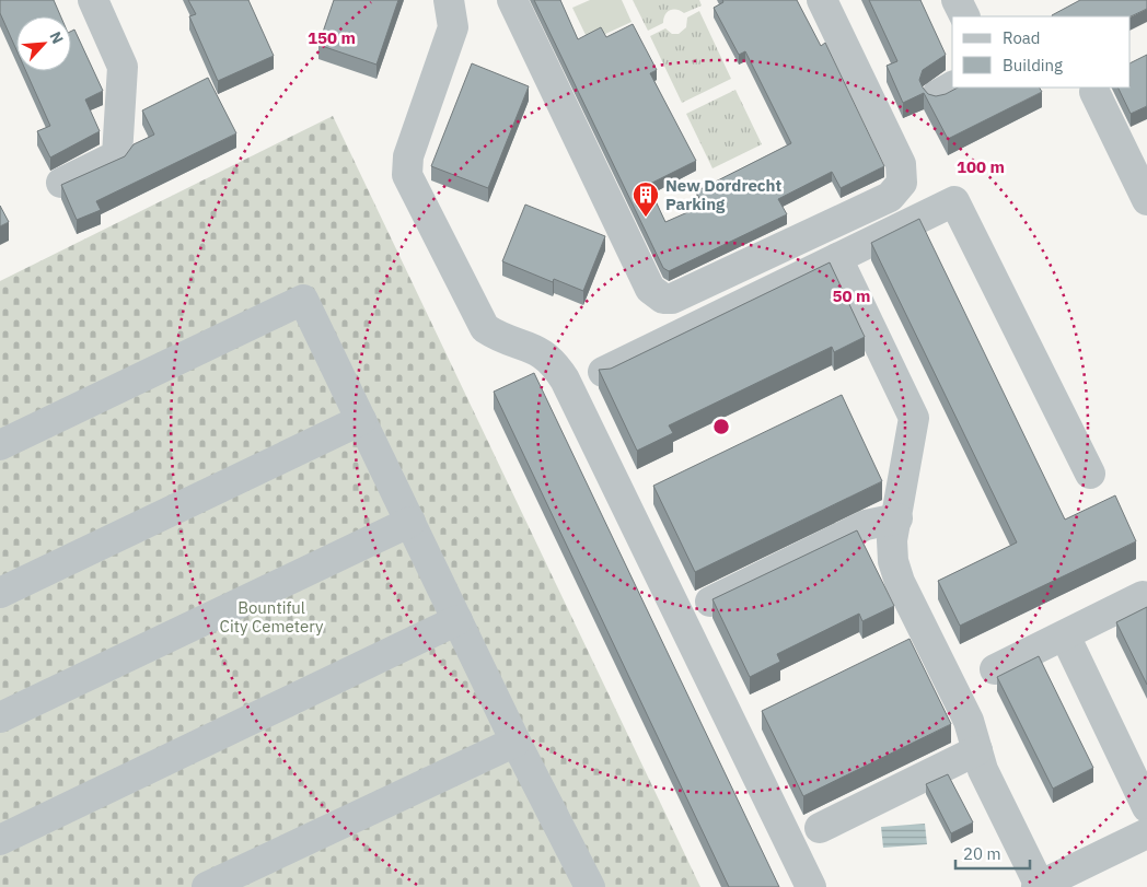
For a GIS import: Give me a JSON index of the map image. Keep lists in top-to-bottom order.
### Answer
{
  "parks": ["Bountiful City Cemetery"],
  "places": {
    "building": ["New Dordrecht Parking"]
  },
  "legend": ["Road", "Building"],
  "scale_bar": "20 m",
  "north": "top right",
  "rings": ["150 m", "100 m", "50 m"]
}
